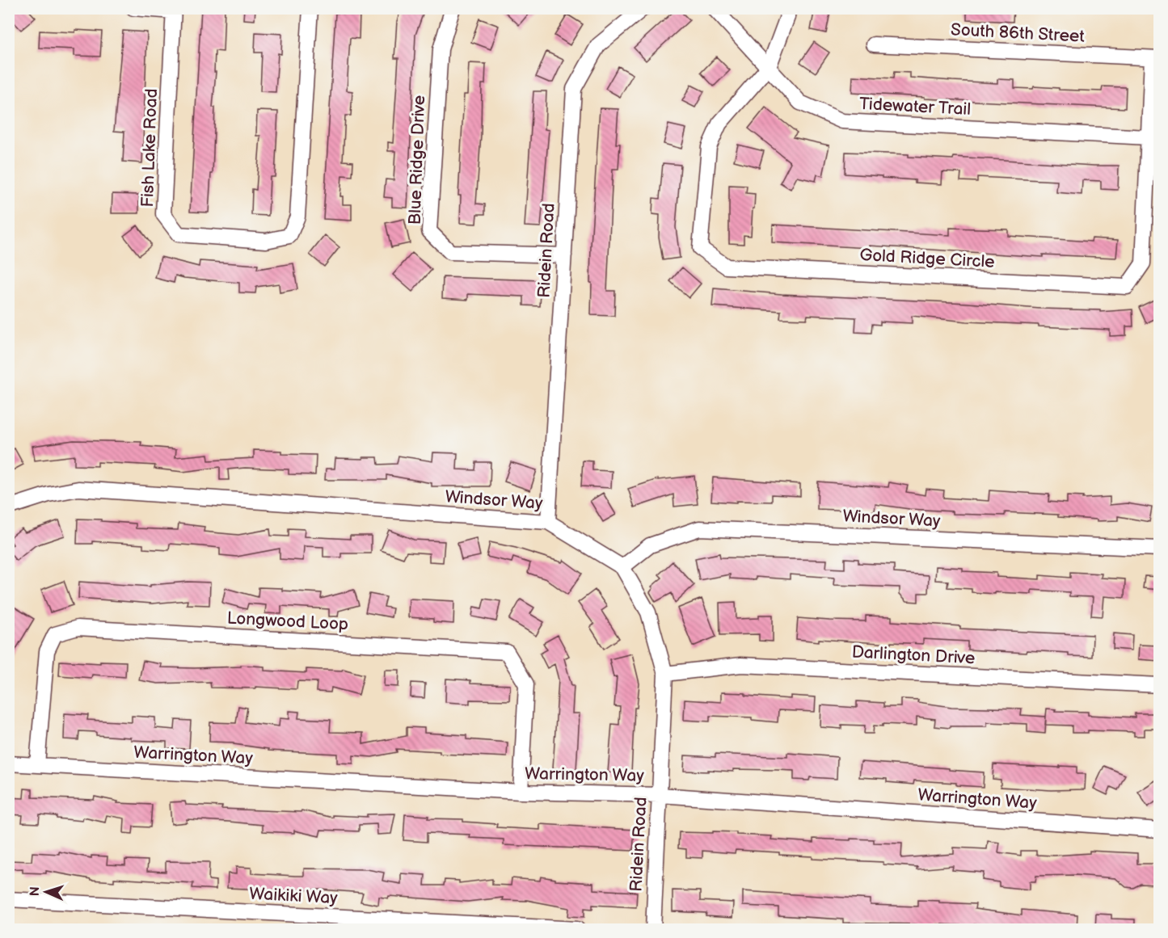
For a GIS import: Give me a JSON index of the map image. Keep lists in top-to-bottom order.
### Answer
{
  "streets": {
    "street": [
      "South 86th Street",
      "Tidewater Trail",
      "Fish Lake Road",
      "Blue Ridge Drive",
      "Ridein Road",
      "Gold Ridge Circle",
      "Windsor Way",
      "Longwood Loop",
      "Darlington Drive",
      "Warrington Way",
      "Waikiki Way"
    ]
  },
  "crossings": [
    ["South 86th Street", "Gold Ridge Circle"],
    ["Tidewater Trail", "Gold Ridge Circle"],
    ["Blue Ridge Drive", "Ridein Road"],
    ["Ridein Road", "Windsor Way"],
    ["Ridein Road", "Darlington Drive"],
    ["Ridein Road", "Warrington Way"],
    ["Longwood Loop", "Warrington Way"]
  ],
  "north": "left"
}
